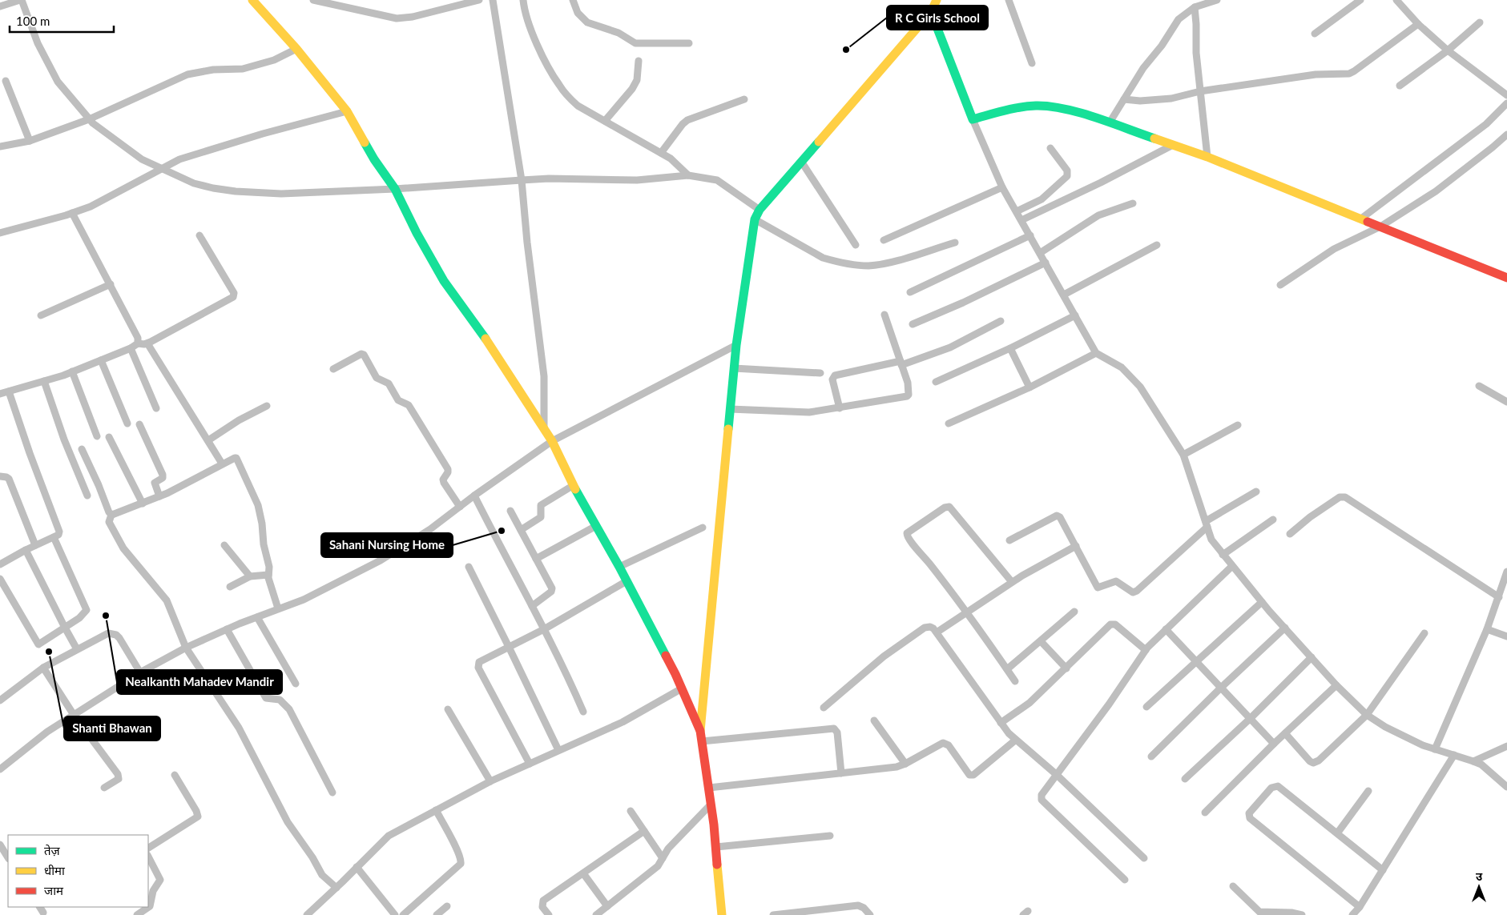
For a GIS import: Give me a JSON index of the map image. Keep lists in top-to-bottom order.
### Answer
{
  "places": [
    "R C Girls School",
    "Sahani Nursing Home",
    "Nealkanth Mahadev Mandir",
    "Shanti Bhawan"
  ],
  "legend": ["तेज़", "धीमा", "जाम"],
  "scale_bar": "100 m",
  "north": "top"
}
